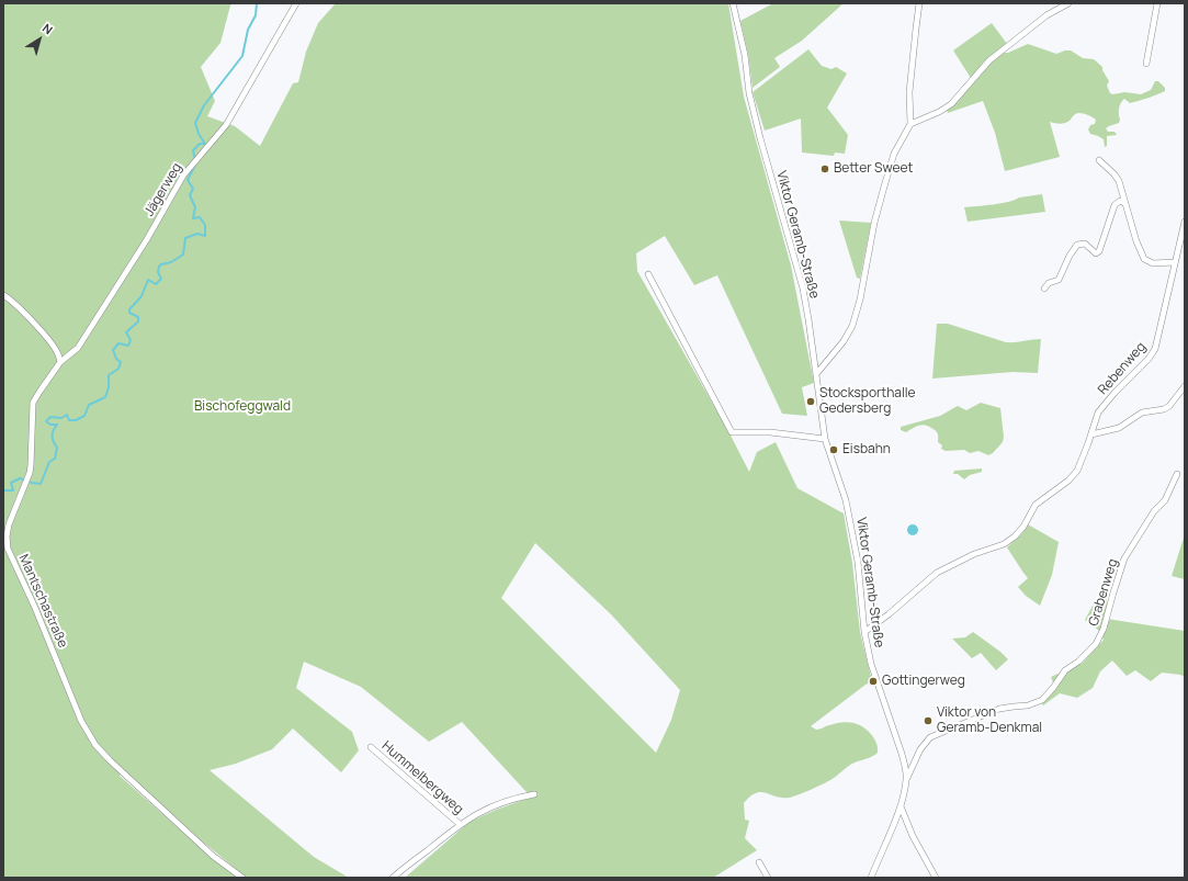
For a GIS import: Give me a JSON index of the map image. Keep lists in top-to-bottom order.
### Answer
{
  "streets": {
    "street": [
      "Jägerweg",
      "Viktor Geramb-Straße",
      "Rebenweg",
      "Grabenweg",
      "Mantschastraße",
      "Hummelbergweg"
    ]
  },
  "crossings": [
    ["Jägerweg", "Mantschastraße"],
    ["Viktor Geramb-Straße", "Rebenweg"],
    ["Viktor Geramb-Straße", "Grabenweg"]
  ],
  "parks": ["Bischofeggwald"],
  "places": [
    "Better Sweet",
    "Stocksporthalle Gedersberg",
    "Eisbahn",
    "Gottingerweg",
    "Viktor von Geramb-Denkmal"
  ],
  "north": "top right"
}
